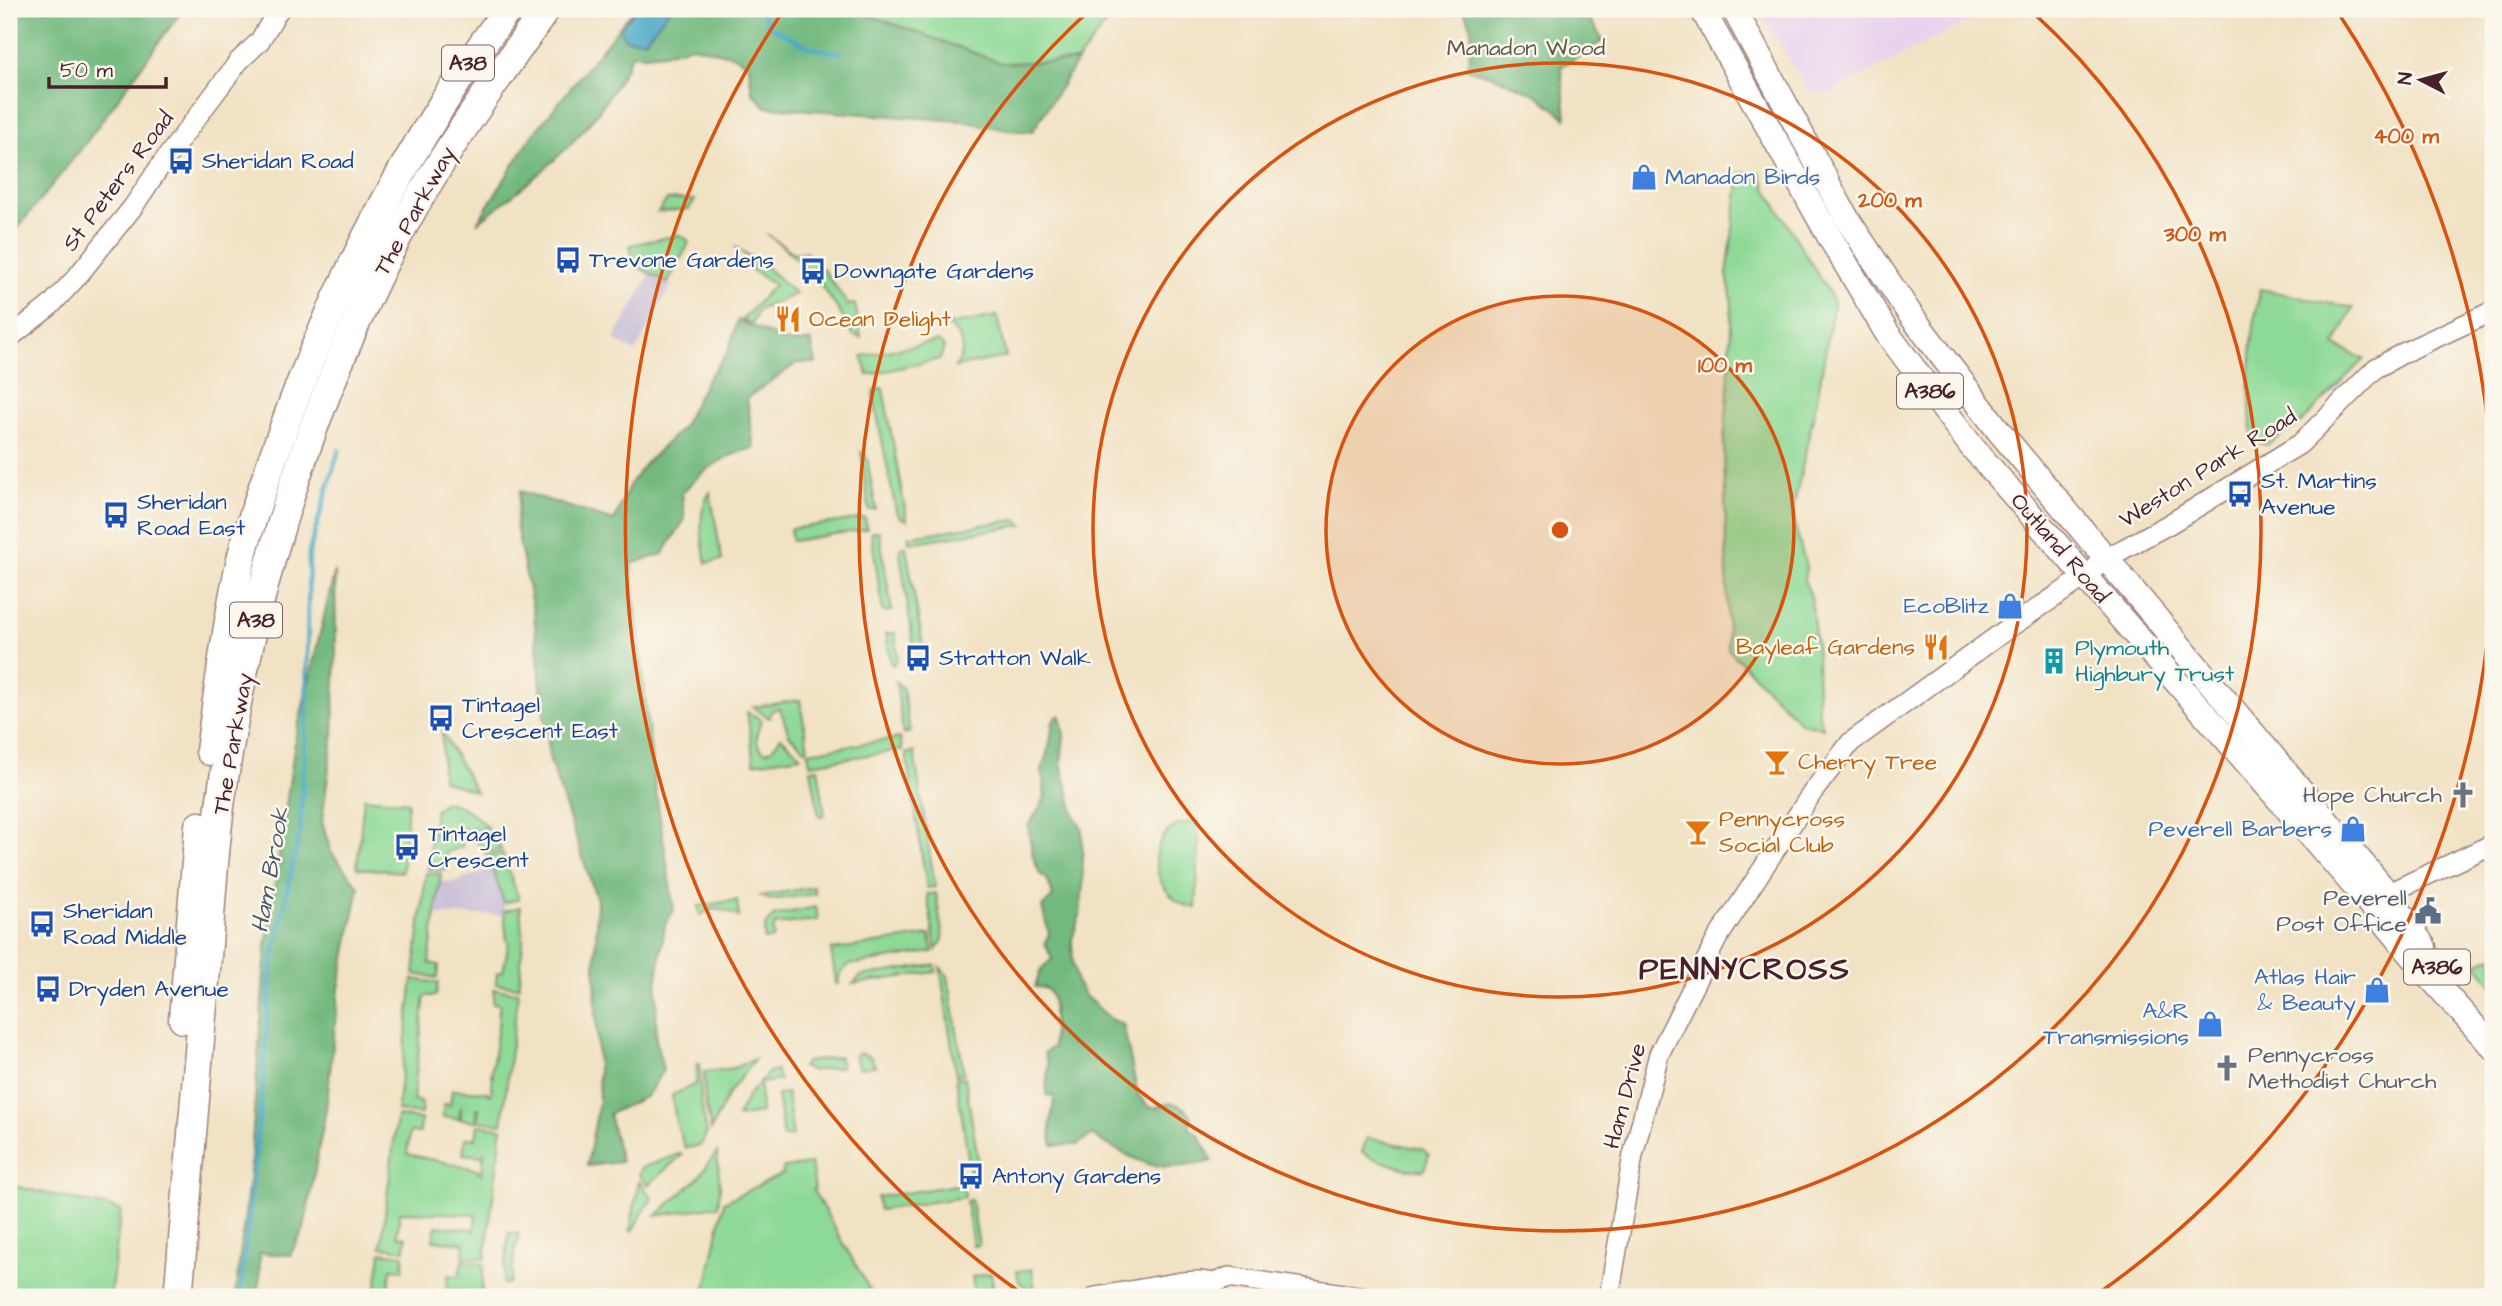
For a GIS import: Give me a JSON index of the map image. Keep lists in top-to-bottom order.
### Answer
{
  "streets": {
    "highway": ["A38", "The Parkway"],
    "main road": ["A386", "Outland Road"],
    "street": ["St Peters Road", "Weston Park Road", "Ham Drive"]
  },
  "crossings": [
    ["A38", "The Parkway"],
    ["Weston Park Road", "Outland Road"],
    ["Weston Park Road", "Ham Drive"],
    ["Outland Road", "Ham Drive"]
  ],
  "districts": ["PENNYCROSS"],
  "water": ["Ham Brook"],
  "parks": ["Manadon Wood"],
  "places": {
    "bus stop": [
      "Sheridan Road",
      "Trevone Gardens",
      "Downgate Gardens",
      "St. Martins Avenue",
      "Sheridan Road East",
      "Stratton Walk",
      "Tintagel Crescent East",
      "Tintagel Crescent",
      "Sheridan Road Middle",
      "Dryden Avenue",
      "Antony Gardens"
    ],
    "shop": [
      "Manadon Birds",
      "EcoBlitz",
      "Peverell Barbers",
      "Atlas Hair & Beauty",
      "A&R Transmissions"
    ],
    "restaurant": ["Ocean Delight", "Bayleaf Gardens"],
    "building": ["Plymouth Highbury Trust"],
    "bar": ["Cherry Tree", "Pennycross Social Club"],
    "church": ["Hope Church", "Pennycross Methodist Church"],
    "public building": ["Peverell Post Office"]
  },
  "scale_bar": "50 m",
  "north": "left",
  "rings": [
    "400 m",
    "200 m",
    "300 m",
    "100 m"
  ]
}
